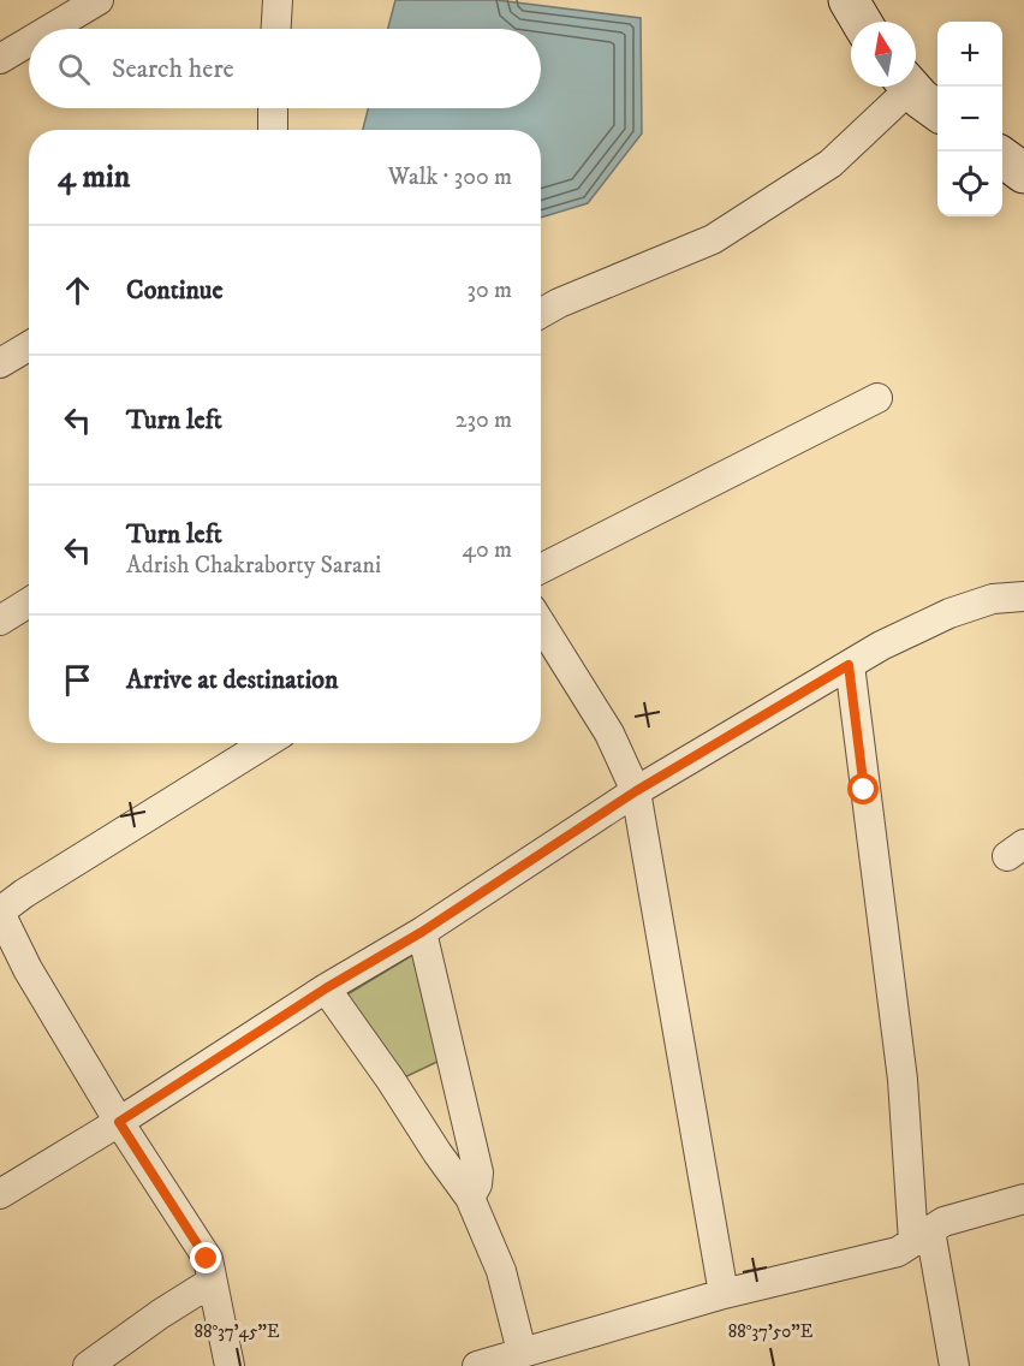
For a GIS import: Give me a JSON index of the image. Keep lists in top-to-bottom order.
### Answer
{
  "north": "top",
  "page": {
    "map_buttons": ["+", "−"],
    "search": "Search here",
    "heading": ["4 min", "Walk · 300 m"],
    "list": [
      ["Continue", "30 m"],
      ["Turn left", "230 m"],
      ["Turn left", "Adrish Chakraborty Sarani", "40 m"],
      "Arrive at destination"
    ]
  },
  "coordinates": ["88°37'45\"E", "88°37'50\"E"]
}
